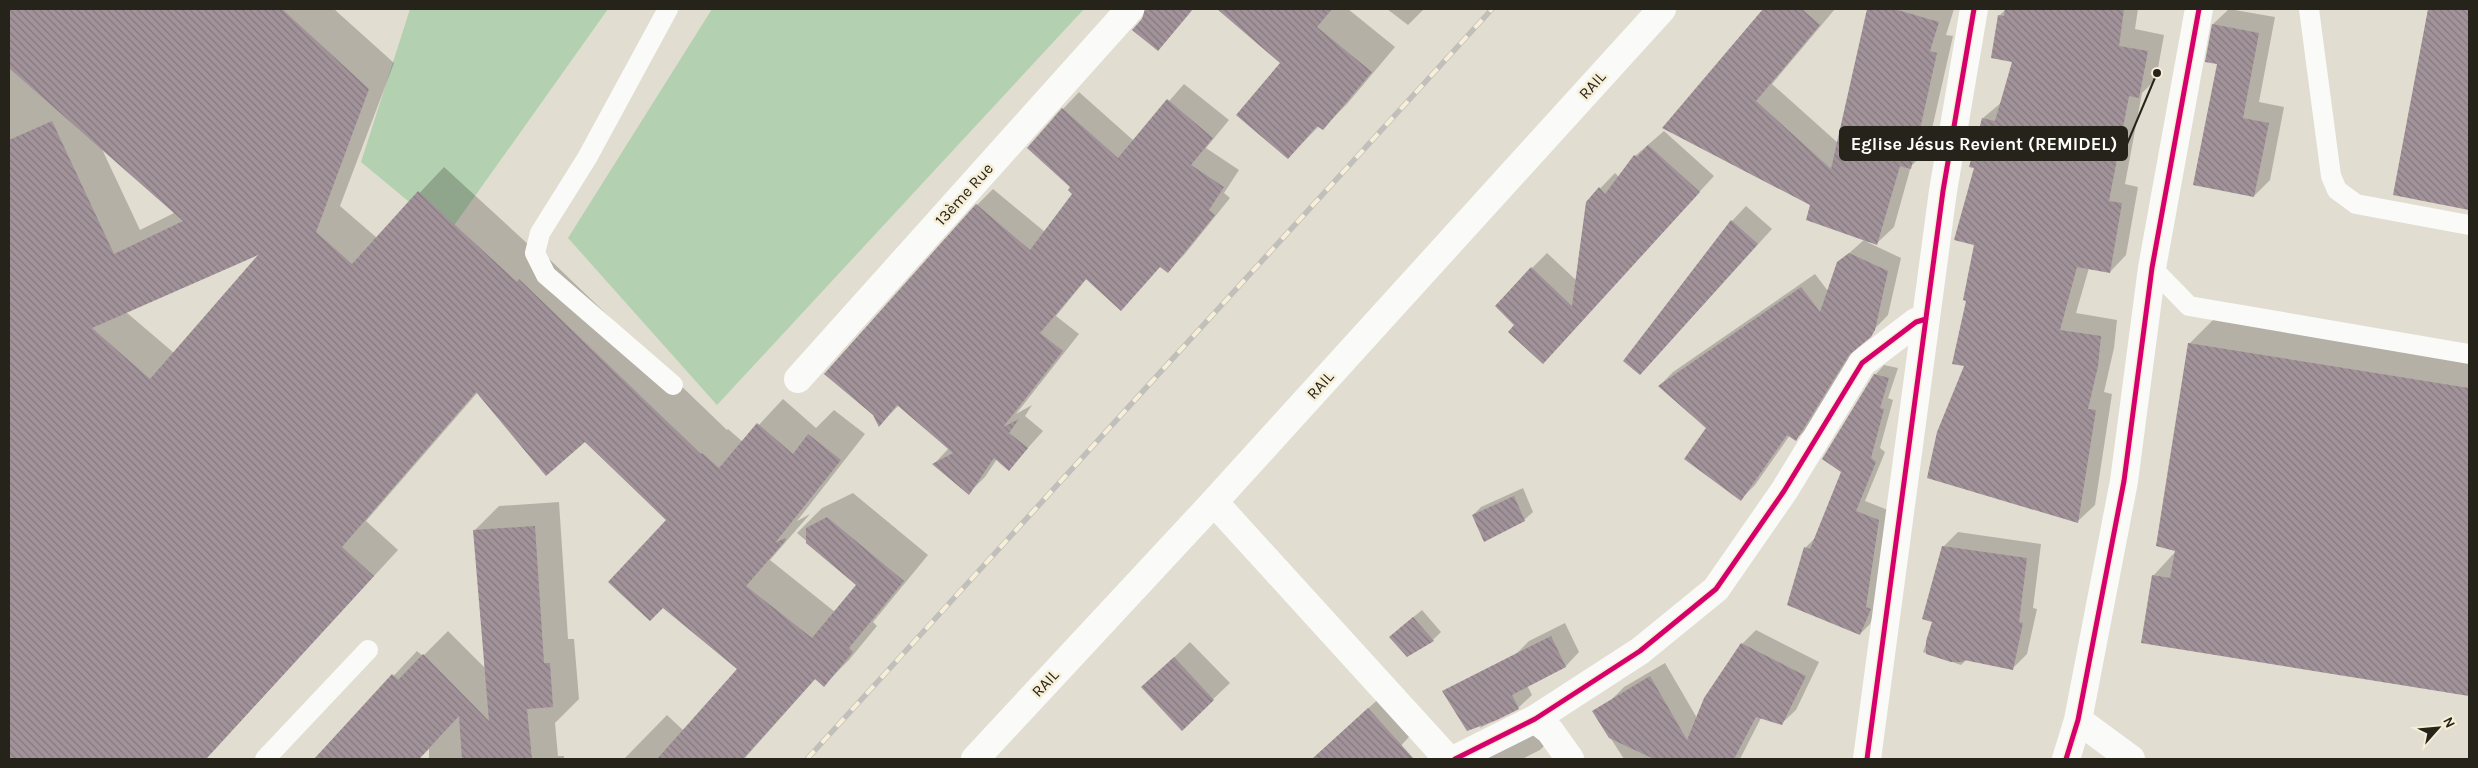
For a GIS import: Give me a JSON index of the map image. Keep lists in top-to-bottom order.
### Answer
{
  "streets": {
    "street": ["RAIL", "13ème Rue"]
  },
  "places": ["Eglise Jésus Revient (REMIDEL)"],
  "north": "top right"
}
